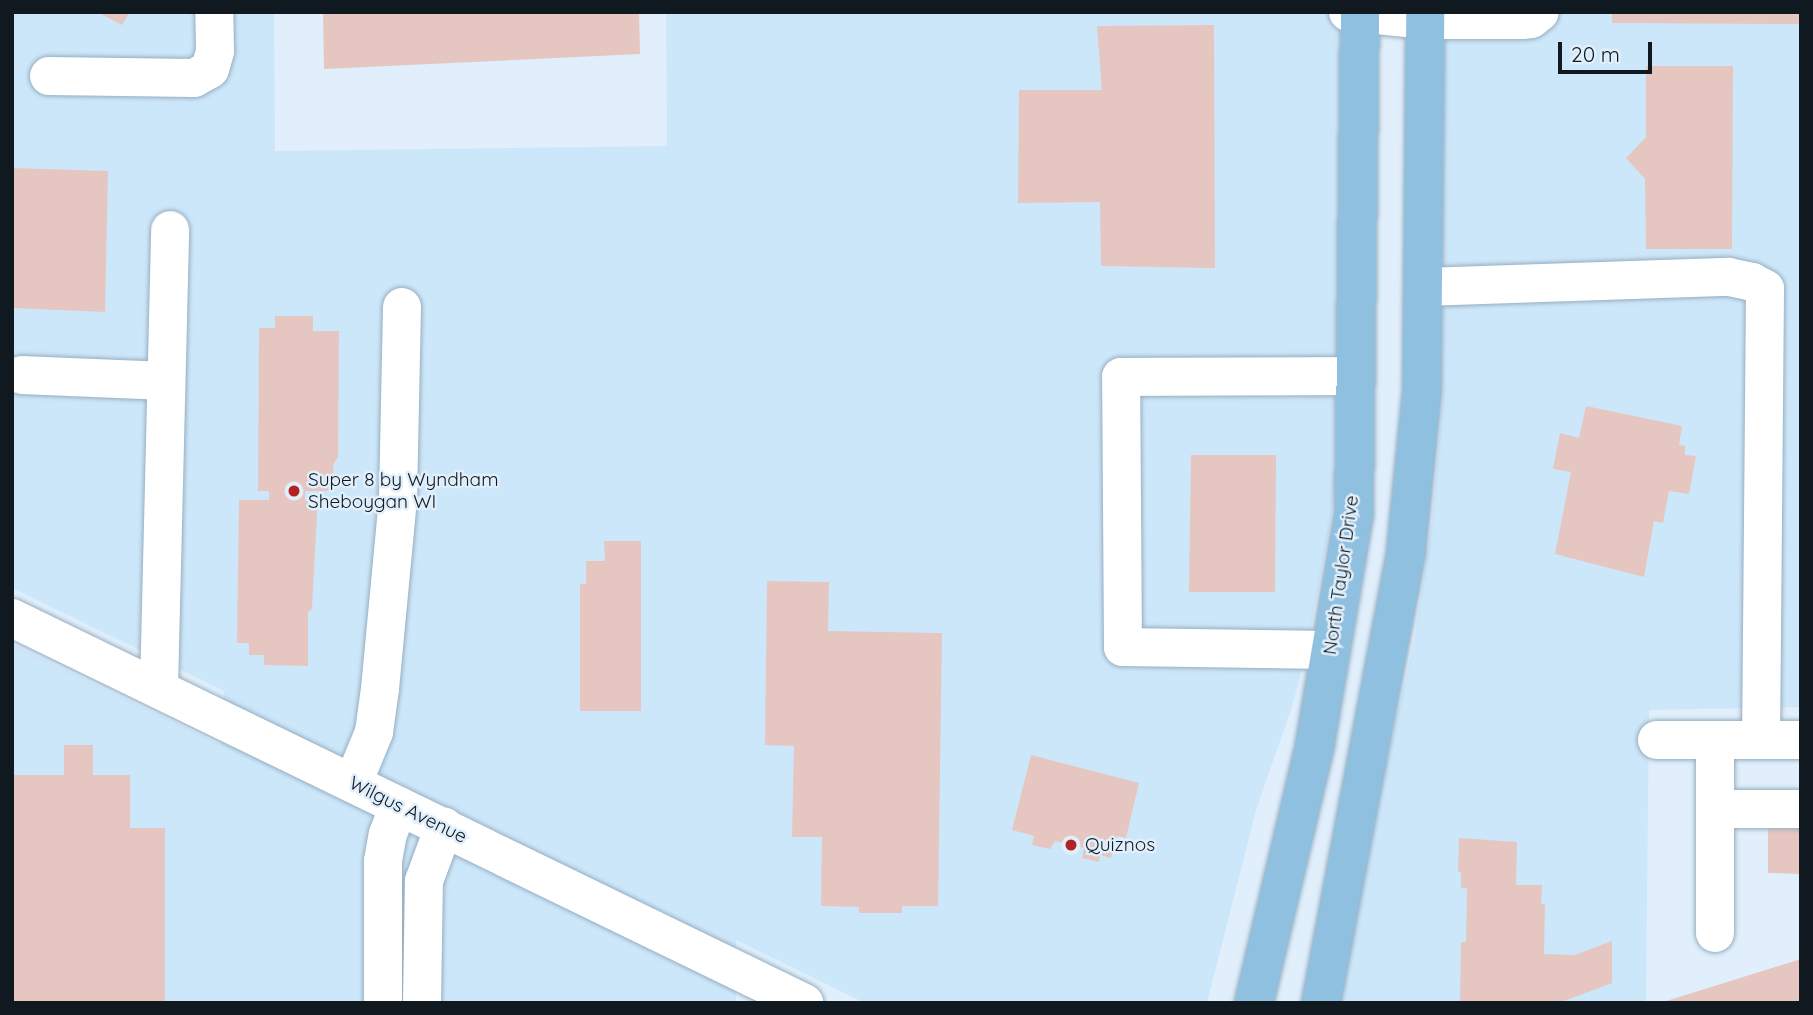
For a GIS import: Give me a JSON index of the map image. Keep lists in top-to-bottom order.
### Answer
{
  "streets": {
    "main road": ["North Taylor Drive"],
    "street": ["Wilgus Avenue"]
  },
  "places": ["Super 8 by Wyndham Sheboygan WI", "Quiznos"],
  "scale_bar": "20 m"
}
